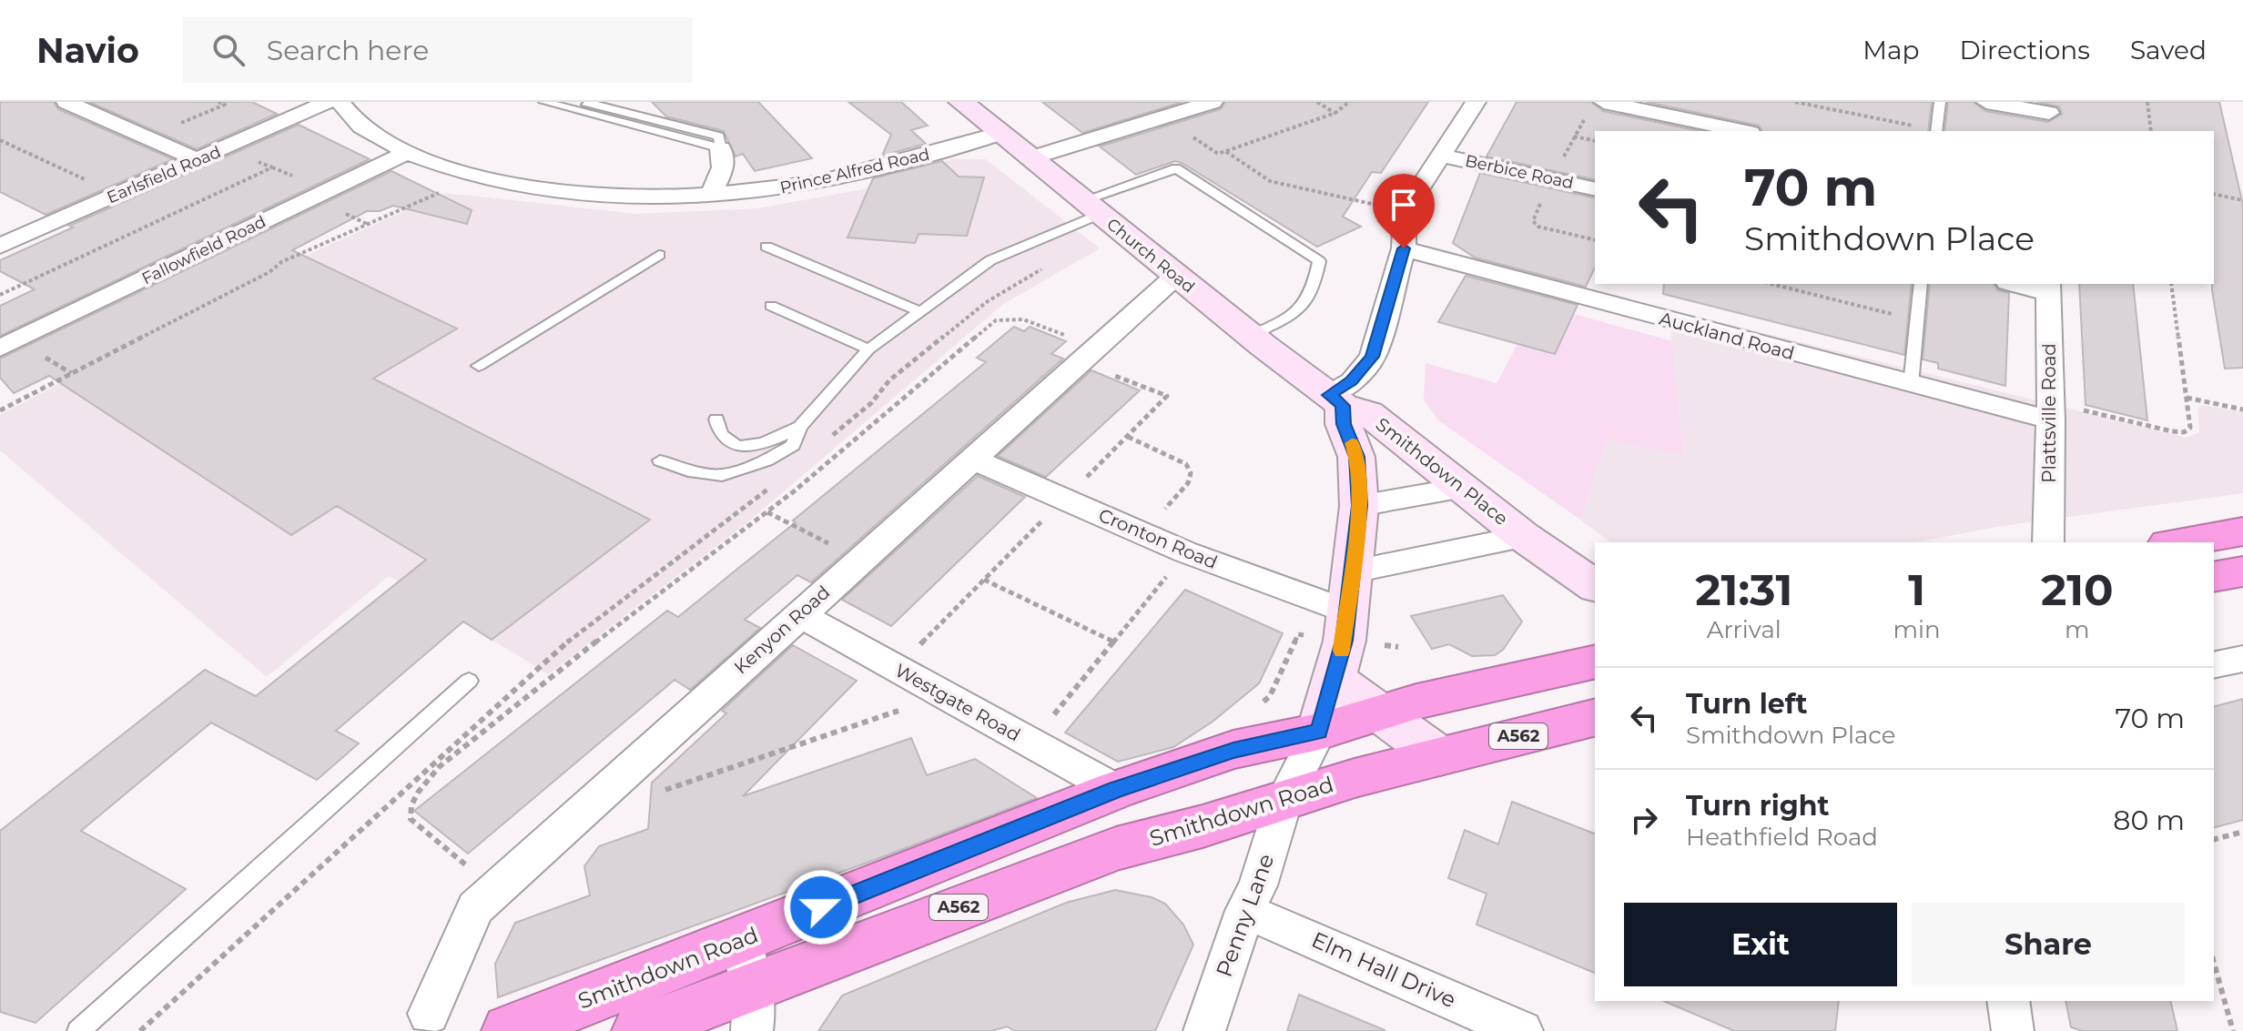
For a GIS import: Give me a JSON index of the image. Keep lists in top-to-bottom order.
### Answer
{
  "streets": {
    "highway": ["A562", "Smithdown Road"],
    "street": [
      "Prince Alfred Road",
      "Berbice Road",
      "Earlsfield Road",
      "Fallowfield Road",
      "Church Road",
      "Auckland Road",
      "Plattsville Road",
      "Smithdown Place",
      "Cronton Road",
      "Kenyon Road",
      "Westgate Road",
      "Penny Lane",
      "Elm Hall Drive"
    ]
  },
  "crossings": [
    ["Prince Alfred Road", "Earlsfield Road"],
    ["Prince Alfred Road", "Fallowfield Road"],
    ["Prince Alfred Road", "Church Road"],
    ["Church Road", "Smithdown Place"],
    ["Church Road", "Kenyon Road"],
    ["Auckland Road", "Plattsville Road"],
    ["Smithdown Place", "Cronton Road"],
    ["Smithdown Place", "Smithdown Road"],
    ["Smithdown Place", "Penny Lane"],
    ["Cronton Road", "Kenyon Road"],
    ["Kenyon Road", "Westgate Road"],
    ["Westgate Road", "Smithdown Road"],
    ["A562", "Smithdown Road"],
    ["Smithdown Road", "Penny Lane"],
    ["Penny Lane", "Elm Hall Drive"]
  ],
  "page": {
    "header": "Navio",
    "search": "Search here",
    "nav": ["Map", "Directions", "Saved"],
    "turn": ["70 m", "Smithdown Place"],
    "eta": [
      "21:31",
      "Arrival",
      "1",
      "min",
      "210",
      "m"
    ],
    "list": [
      {
        "name": "Turn left",
        "note": "Smithdown Place",
        "value": "70 m"
      },
      {
        "name": "Turn right",
        "note": "Heathfield Road",
        "value": "80 m"
      }
    ],
    "buttons": ["Exit", "Share"]
  }
}
